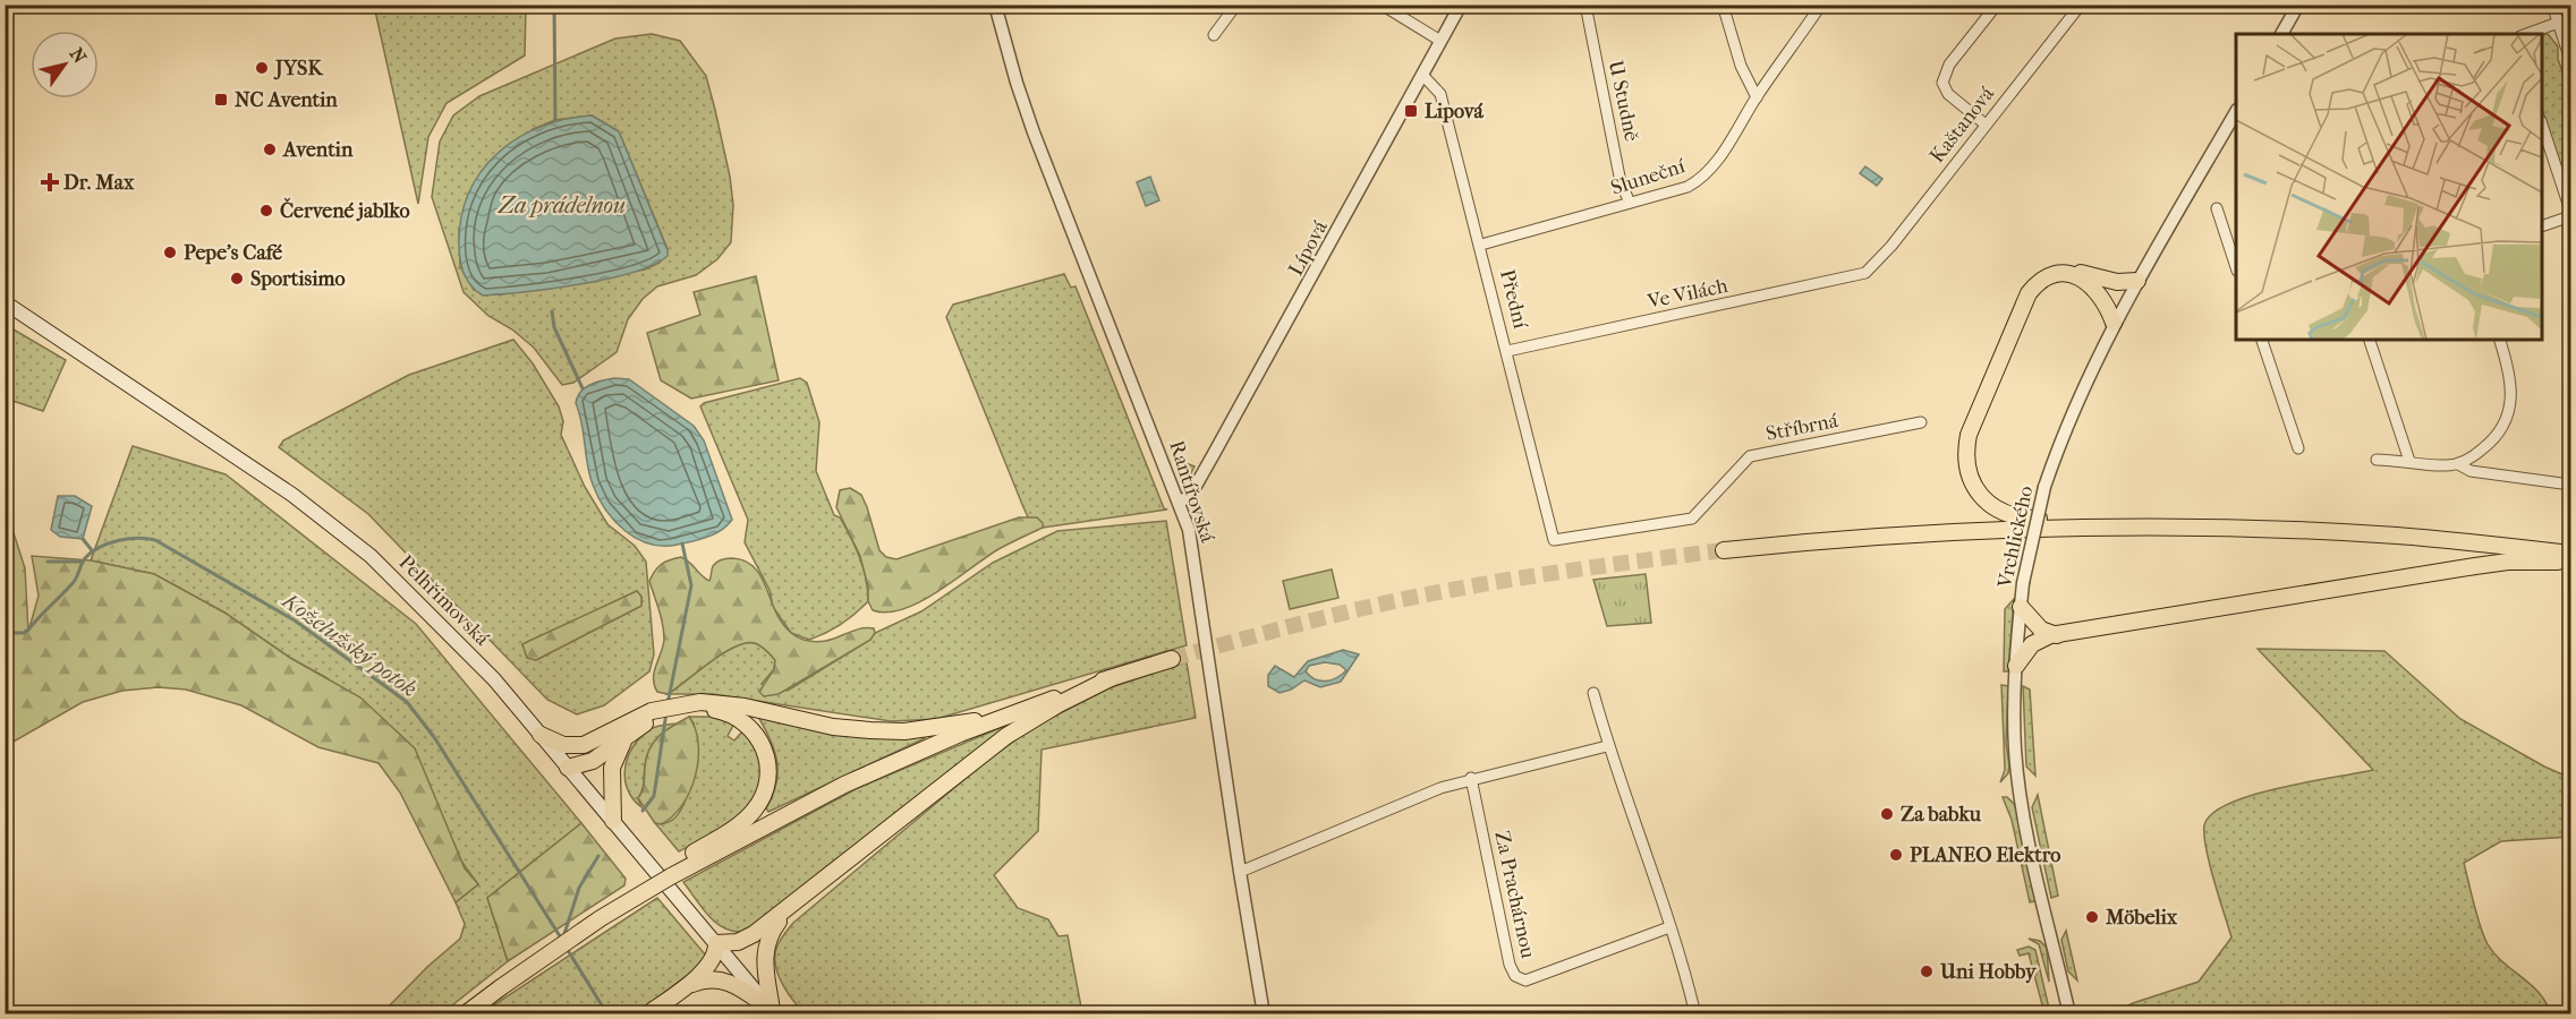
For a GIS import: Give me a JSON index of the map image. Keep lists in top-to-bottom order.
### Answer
{
  "streets": {
    "main road": ["Pelhřimovská"],
    "street": [
      "U Studně",
      "Kaštanová",
      "Sluneční",
      "Lípová",
      "Ve Vilách",
      "Přední",
      "Stříbrná",
      "Rantířovská",
      "Vrchlického",
      "Za Prachárnou"
    ]
  },
  "crossings": [
    ["U Studně", "Sluneční"],
    ["Kaštanová", "Ve Vilách"],
    ["Sluneční", "Přední"],
    ["Lípová", "Přední"],
    ["Lípová", "Rantířovská"],
    ["Ve Vilách", "Přední"],
    ["Přední", "Stříbrná"]
  ],
  "water": ["Za prádelnou", "Koželužský potok"],
  "places": {
    "other": [
      "JYSK",
      "Aventin",
      "Červené jablko",
      "Pepe's Café",
      "Sportisimo",
      "Za babku",
      "PLANEO Elektro",
      "Möbelix",
      "Uni Hobby"
    ],
    "transit": ["NC Aventin", "Lipová"],
    "health": ["Dr. Max"]
  },
  "north": "top right"
}
